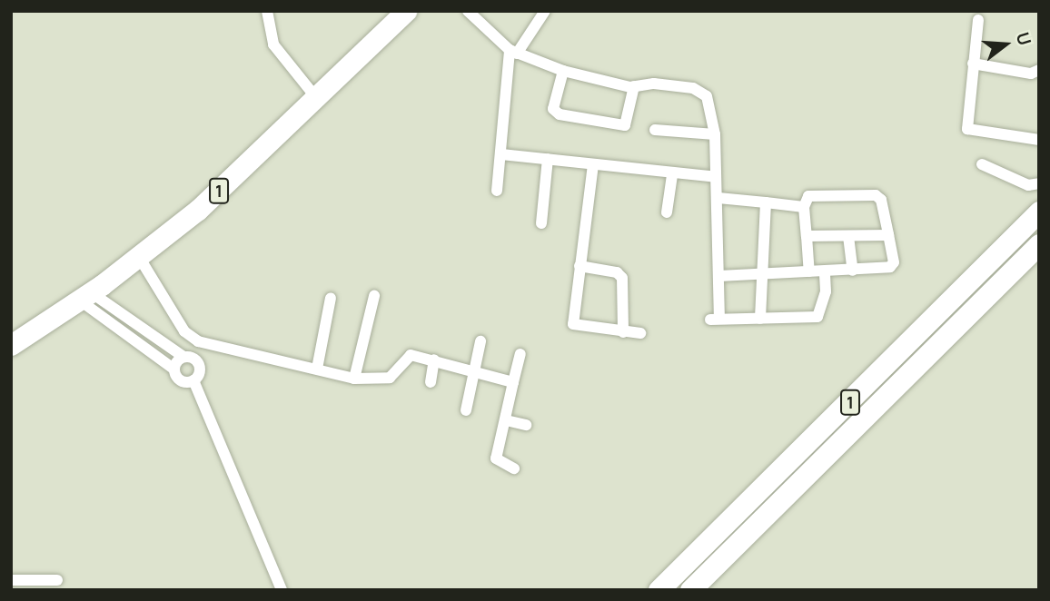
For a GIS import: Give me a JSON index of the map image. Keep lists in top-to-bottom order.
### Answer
{
  "streets": {
    "highway": ["1"]
  },
  "north": "right"
}
